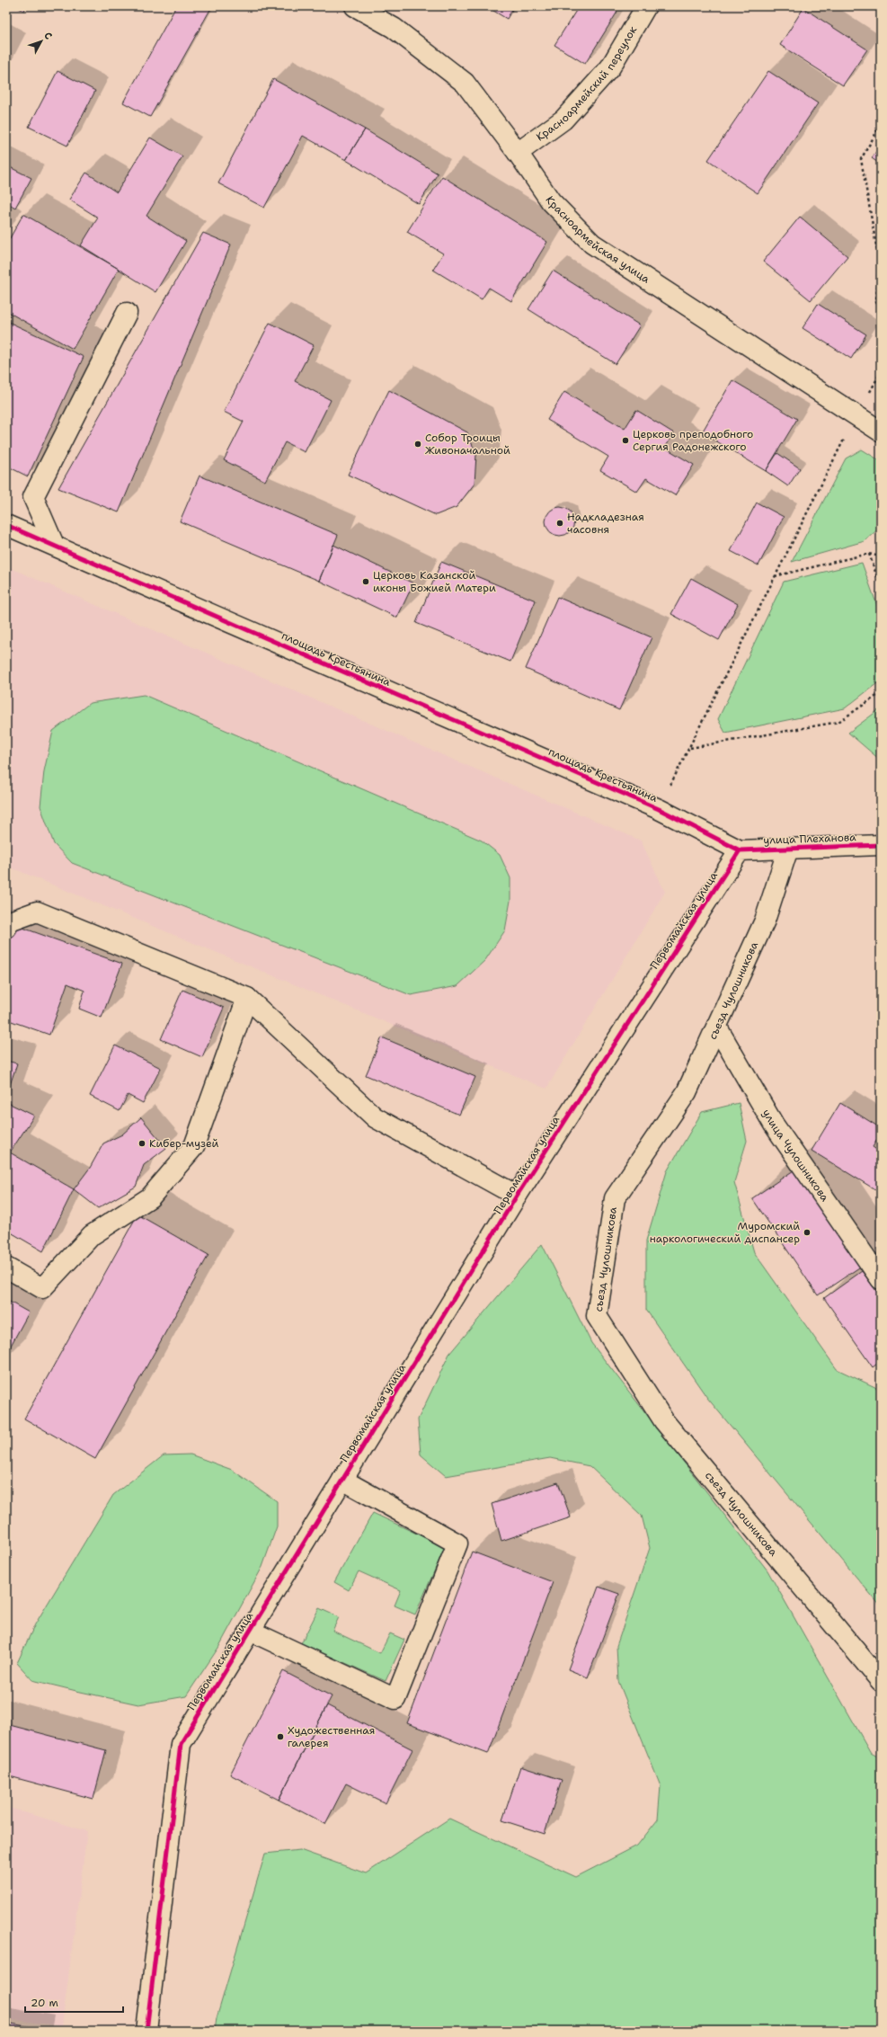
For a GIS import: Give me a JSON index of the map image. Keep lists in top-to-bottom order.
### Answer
{
  "streets": {
    "street": [
      "Красноармейский переулок",
      "Красноармейская улица",
      "площадь Крестьянина",
      "улица Плеханова",
      "Первомайская улица",
      "съезд Чулошникова",
      "улица Чулошникова"
    ]
  },
  "crossings": [
    ["Красноармейский переулок", "Красноармейская улица"],
    ["площадь Крестьянина", "улица Плеханова"],
    ["площадь Крестьянина", "Первомайская улица"],
    ["улица Плеханова", "Первомайская улица"],
    ["улица Плеханова", "съезд Чулошникова"],
    ["съезд Чулошникова", "улица Чулошникова"]
  ],
  "places": [
    "Церковь преподобного Сергия Радонежского",
    "Собор Троицы Живоначальной",
    "Надкладезная часовня",
    "Церковь Казанской иконы Божией Матери",
    "Кибер-музей",
    "Муромский наркологический диспансер",
    "Художественная галерея"
  ],
  "scale_bar": "20 m",
  "north": "top right"
}
